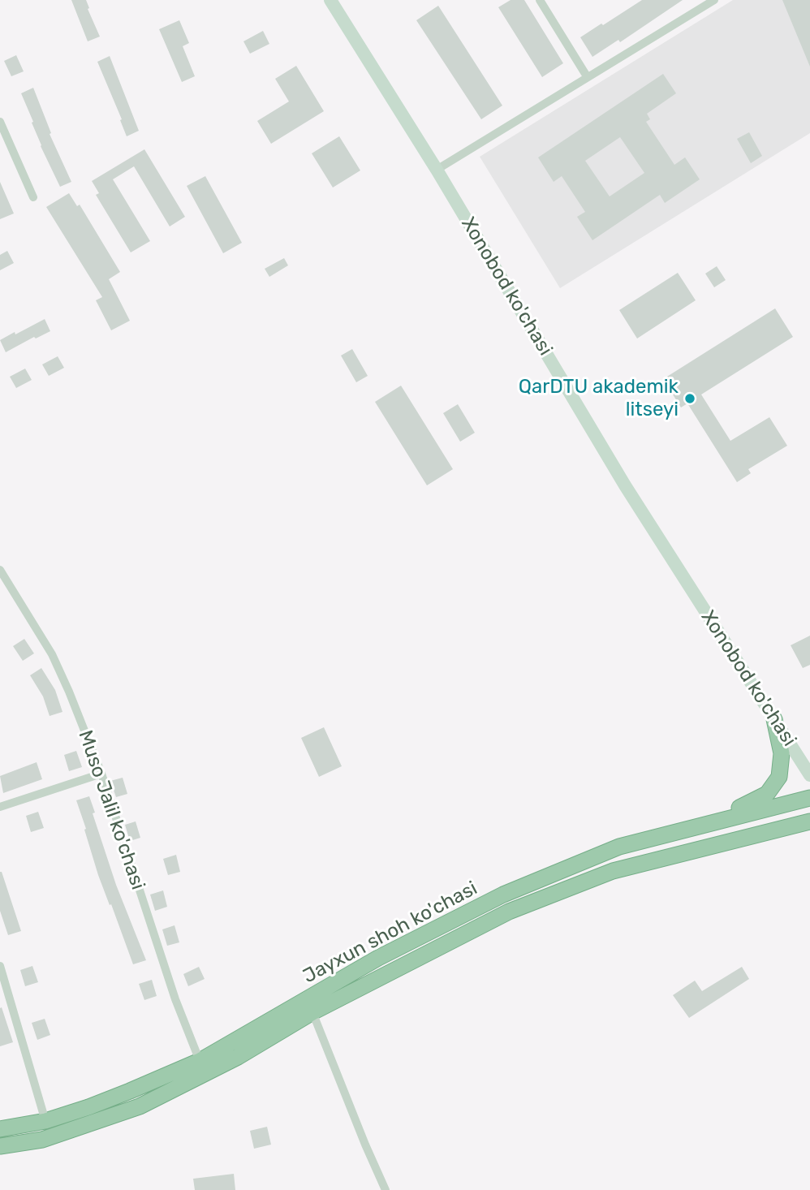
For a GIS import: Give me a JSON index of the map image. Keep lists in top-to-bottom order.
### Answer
{
  "streets": {
    "highway": ["Jayxun shoh ko'chasi"],
    "main road": ["Xonobod ko'chasi"],
    "street": ["Muso Jalil ko'chasi"]
  },
  "crossings": [
    ["Muso Jalil ko'chasi", "Jayxun shoh ko'chasi"]
  ],
  "places": ["QarDTU akademik litseyi"]
}
